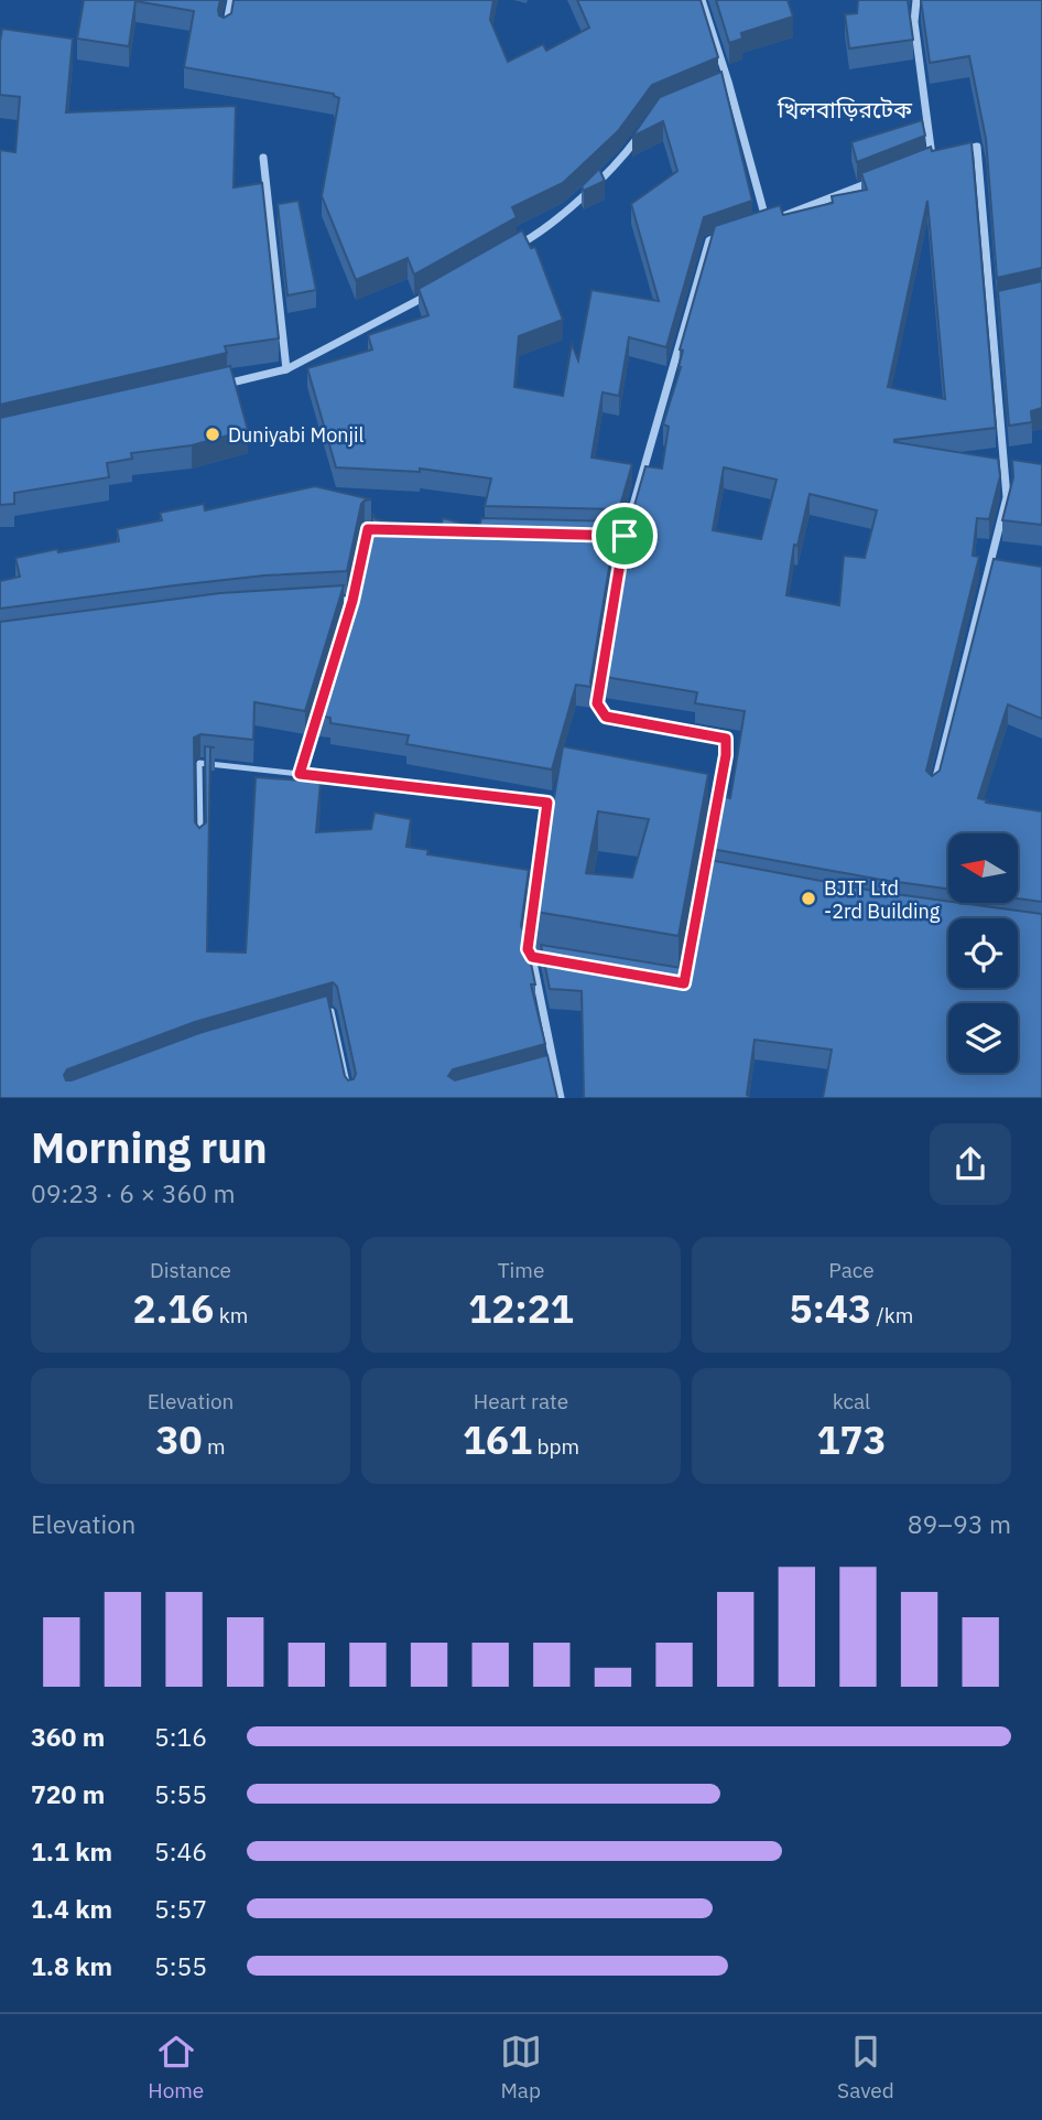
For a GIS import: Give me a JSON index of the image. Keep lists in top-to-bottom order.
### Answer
{
  "districts": ["খিলবাড়িরটেক"],
  "places": ["Duniyabi Monjil", "BJIT Ltd -2rd Building"],
  "north": "left",
  "page": {
    "heading": ["Morning run", "09:23 · 6 × 360 m"],
    "stats": [
      ["Distance", "2.16 km"],
      ["Time", "12:21"],
      ["Pace", "5:43 /km"],
      ["Elevation", "30 m"],
      ["Heart rate", "161 bpm"],
      ["kcal", "173"]
    ],
    "chart": ["Elevation", "89–93 m"],
    "list": [
      {
        "name": "360 m",
        "note": "5:16"
      },
      {
        "name": "720 m",
        "note": "5:55"
      },
      {
        "name": "1.1 km",
        "note": "5:46"
      },
      {
        "name": "1.4 km",
        "note": "5:57"
      },
      {
        "name": "1.8 km",
        "note": "5:55"
      }
    ],
    "tabs": ["Home", "Map", "Saved"]
  }
}
